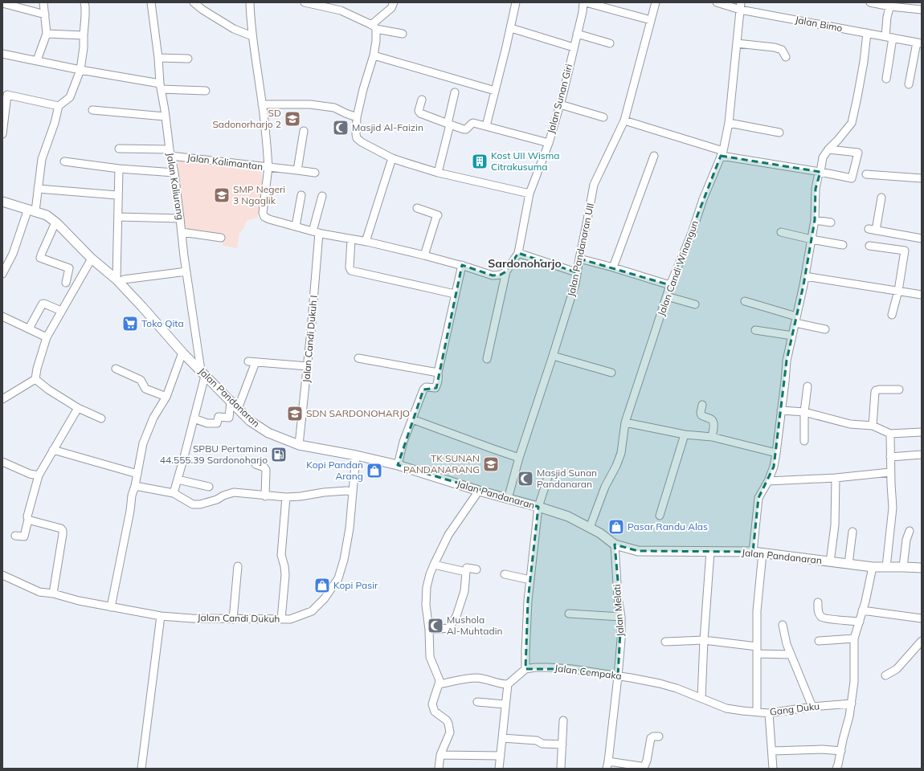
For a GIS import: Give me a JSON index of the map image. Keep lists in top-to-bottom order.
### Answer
{
  "streets": {
    "main road": ["Jalan Pandanaran"],
    "street": [
      "Jalan Bimo",
      "Jalan Sunan Giri",
      "Jalan Kalimantan",
      "Jalan Kaliurang",
      "Jalan Pandanaran UII",
      "Jalan Candi Winangun",
      "Jalan Candi Dukuh I",
      "Jalan Melati",
      "Jalan Candi Dukuh",
      "Jalan Cempaka",
      "Gang Duku"
    ]
  },
  "crossings": [
    ["Jalan Bimo", "Jalan Candi Winangun"],
    ["Jalan Kalimantan", "Jalan Kaliurang"],
    ["Jalan Kaliurang", "Jalan Pandanaran"],
    ["Jalan Pandanaran UII", "Jalan Pandanaran"],
    ["Jalan Candi Winangun", "Jalan Pandanaran"],
    ["Jalan Candi Dukuh I", "Jalan Pandanaran"],
    ["Jalan Pandanaran", "Jalan Melati"],
    ["Jalan Pandanaran", "Jalan Candi Dukuh"],
    ["Jalan Melati", "Jalan Cempaka"],
    ["Jalan Cempaka", "Gang Duku"]
  ],
  "districts": ["Sardonoharjo"],
  "places": {
    "school or university": [
      "SD Sadonorharjo 2",
      "SMP Negeri 3 Ngaglik",
      "SDN SARDONOHARJO",
      "TK SUNAN PANDANARANG"
    ],
    "mosque": ["Masjid Al-Faizin", "Masjid Sunan Pandanaran", "Mushola Al-Muhtadin"],
    "building": ["Kost UII Wisma Citrakusuma"],
    "supermarket": ["Toko Qita"],
    "fuel station": ["SPBU Pertamina 44.555.39 Sardonoharjo"],
    "shop": ["Kopi Pandan Arang", "Pasar Randu Alas", "Kopi Pasir"]
  }
}
